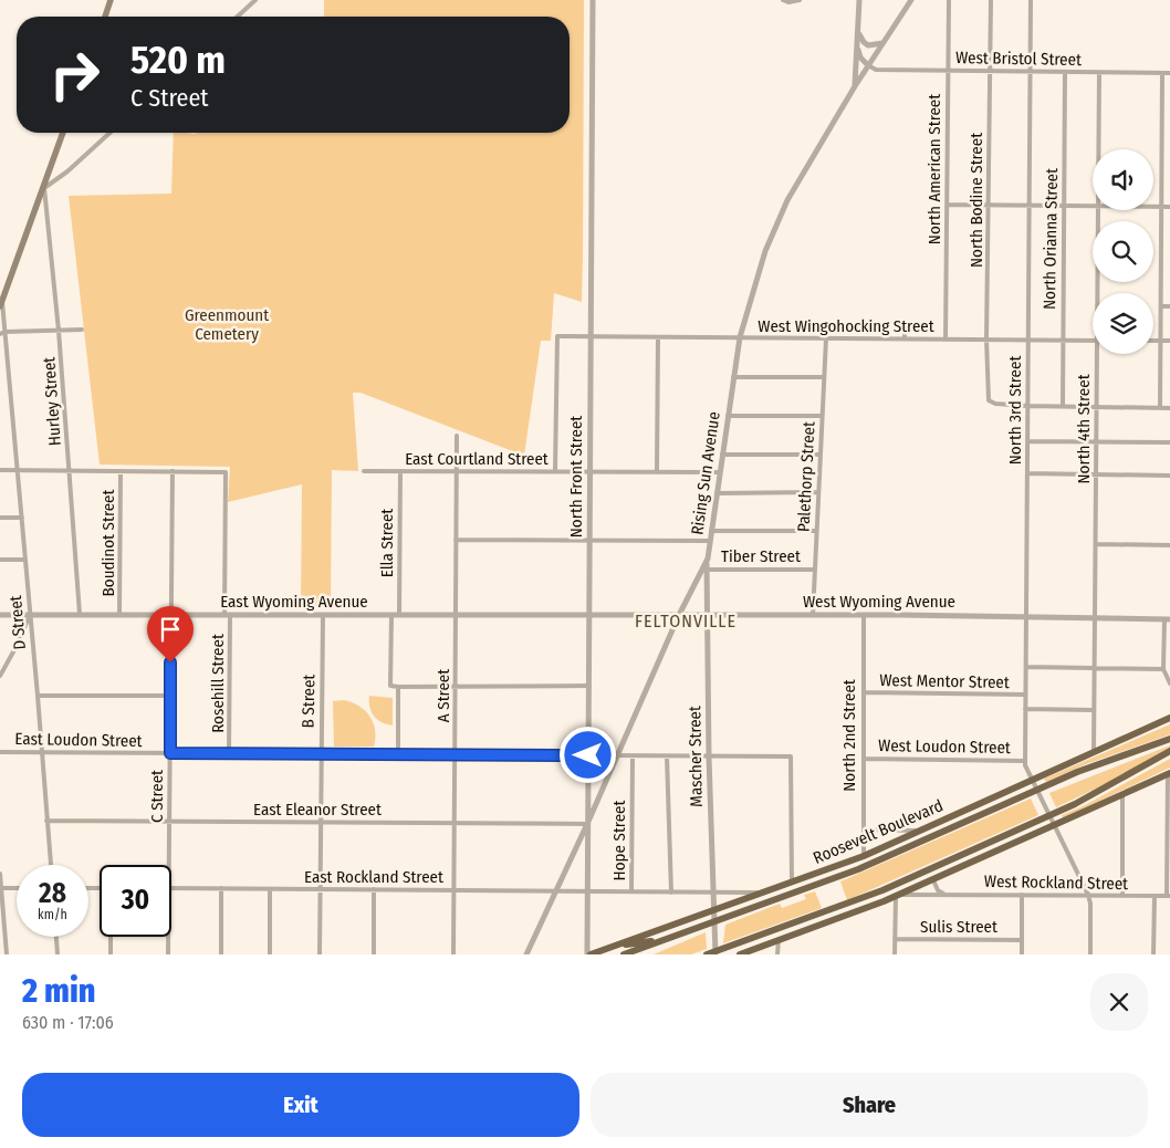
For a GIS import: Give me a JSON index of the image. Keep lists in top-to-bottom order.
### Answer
{
  "streets": {
    "highway": ["Roosevelt Boulevard"],
    "street": [
      "West Bristol Street",
      "North American Street",
      "North Bodine Street",
      "North Orianna Street",
      "West Wingohocking Street",
      "Hurley Street",
      "North 3rd Street",
      "North 4th Street",
      "East Courtland Street",
      "Rising Sun Avenue",
      "North Front Street",
      "Palethorp Street",
      "Boudinot Street",
      "Ella Street",
      "Tiber Street",
      "East Wyoming Avenue",
      "West Wyoming Avenue",
      "D Street",
      "West Mentor Street",
      "Rosehill Street",
      "A Street",
      "B Street",
      "North 2nd Street",
      "East Loudon Street",
      "West Loudon Street",
      "Mascher Street",
      "C Street",
      "East Eleanor Street",
      "Hope Street",
      "East Rockland Street",
      "West Rockland Street",
      "Sulis Street"
    ]
  },
  "crossings": [
    ["West Bristol Street", "North American Street"],
    ["West Bristol Street", "North Bodine Street"],
    ["West Bristol Street", "North Orianna Street"],
    ["West Bristol Street", "North 3rd Street"],
    ["West Bristol Street", "North 4th Street"],
    ["West Bristol Street", "Rising Sun Avenue"],
    ["North American Street", "West Wingohocking Street"],
    ["North Bodine Street", "West Wingohocking Street"],
    ["North Bodine Street", "North 3rd Street"],
    ["North Orianna Street", "West Wingohocking Street"],
    ["West Wingohocking Street", "North 3rd Street"],
    ["West Wingohocking Street", "East Courtland Street"],
    ["West Wingohocking Street", "Rising Sun Avenue"],
    ["West Wingohocking Street", "North Front Street"],
    ["West Wingohocking Street", "Palethorp Street"],
    ["Hurley Street", "East Wyoming Avenue"],
    ["North 3rd Street", "West Wyoming Avenue"],
    ["North 3rd Street", "West Mentor Street"],
    ["North 3rd Street", "West Loudon Street"],
    ["North 3rd Street", "Roosevelt Boulevard"],
    ["North 4th Street", "West Wyoming Avenue"],
    ["North 4th Street", "West Mentor Street"],
    ["North 4th Street", "Roosevelt Boulevard"],
    ["East Courtland Street", "Rising Sun Avenue"],
    ["East Courtland Street", "North Front Street"],
    ["East Courtland Street", "Ella Street"],
    ["East Courtland Street", "A Street"],
    ["Rising Sun Avenue", "North Front Street"],
    ["Rising Sun Avenue", "West Wyoming Avenue"],
    ["Rising Sun Avenue", "Mascher Street"],
    ["Rising Sun Avenue", "East Eleanor Street"],
    ["Rising Sun Avenue", "East Rockland Street"],
    ["North Front Street", "East Wyoming Avenue"],
    ["North Front Street", "West Wyoming Avenue"],
    ["North Front Street", "East Loudon Street"],
    ["North Front Street", "East Eleanor Street"],
    ["North Front Street", "Roosevelt Boulevard"],
    ["North Front Street", "East Rockland Street"],
    ["Palethorp Street", "Tiber Street"],
    ["Palethorp Street", "West Wyoming Avenue"],
    ["Boudinot Street", "East Wyoming Avenue"],
    ["Ella Street", "East Wyoming Avenue"],
    ["Tiber Street", "Mascher Street"],
    ["East Wyoming Avenue", "West Wyoming Avenue"],
    ["East Wyoming Avenue", "D Street"],
    ["East Wyoming Avenue", "Rosehill Street"],
    ["East Wyoming Avenue", "A Street"],
    ["East Wyoming Avenue", "B Street"],
    ["East Wyoming Avenue", "C Street"],
    ["West Wyoming Avenue", "North 2nd Street"],
    ["West Wyoming Avenue", "Mascher Street"],
    ["D Street", "East Loudon Street"],
    ["D Street", "East Eleanor Street"],
    ["West Mentor Street", "North 2nd Street"],
    ["Rosehill Street", "East Loudon Street"],
    ["Rosehill Street", "C Street"],
    ["A Street", "East Loudon Street"],
    ["A Street", "East Eleanor Street"],
    ["A Street", "East Rockland Street"],
    ["B Street", "East Loudon Street"],
    ["B Street", "East Eleanor Street"],
    ["B Street", "East Rockland Street"],
    ["North 2nd Street", "West Loudon Street"],
    ["North 2nd Street", "Roosevelt Boulevard"],
    ["East Loudon Street", "C Street"],
    ["Mascher Street", "Roosevelt Boulevard"],
    ["C Street", "East Eleanor Street"]
  ],
  "districts": ["FELTONVILLE"],
  "parks": ["Greenmount Cemetery"],
  "page": {
    "turn": ["520 m", "C Street"],
    "speed": "28 km/h",
    "limit": "30",
    "heading": ["2 min", "630 m · 17:06"],
    "buttons": ["Exit", "Share"]
  }
}
